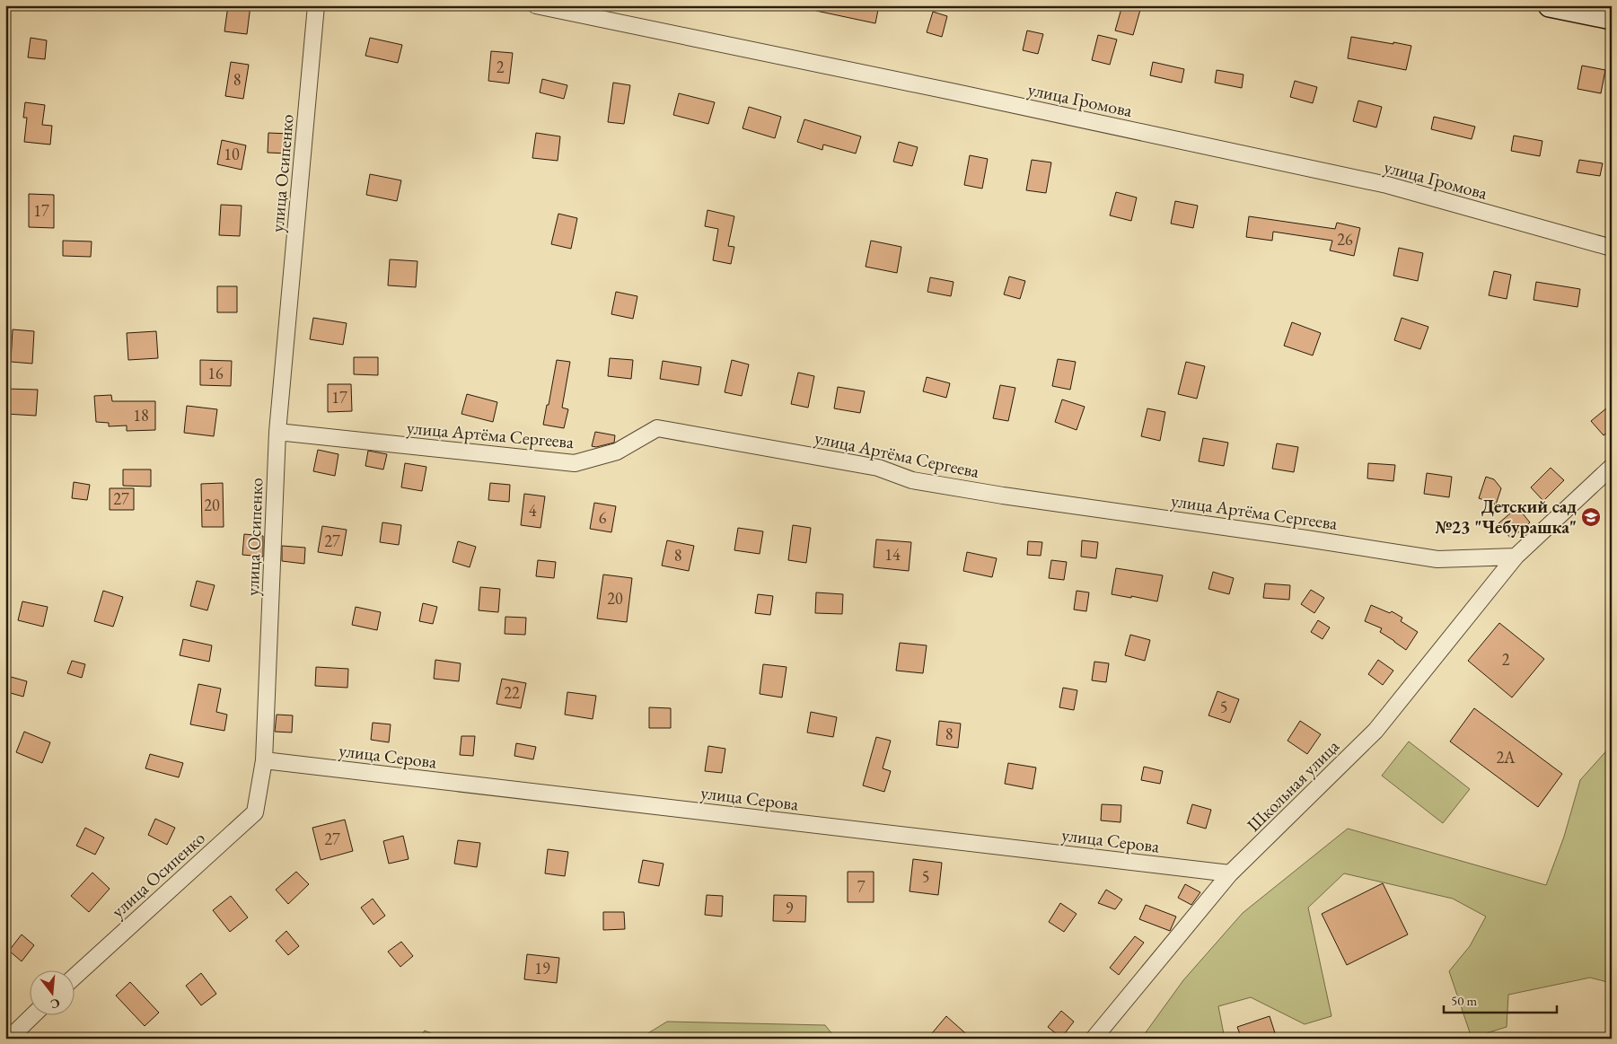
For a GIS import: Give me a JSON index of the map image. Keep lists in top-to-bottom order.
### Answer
{
  "streets": {
    "street": [
      "улица Громова",
      "улица Осипенко",
      "улица Артёма Сергеева",
      "улица Серова",
      "Школьная улица"
    ]
  },
  "crossings": [
    ["улица Осипенко", "улица Артёма Сергеева"],
    ["улица Осипенко", "улица Серова"],
    ["улица Артёма Сергеева", "Школьная улица"],
    ["улица Серова", "Школьная улица"]
  ],
  "places": {
    "school or university": ["Детский сад №23 \"Чебурашка\""]
  },
  "house_numbers": [
    "2",
    "8",
    "10",
    "17",
    "26",
    "16",
    "17",
    "18",
    "27",
    "20",
    "4",
    "6",
    "27",
    "14",
    "8",
    "20",
    "2",
    "22",
    "5",
    "8",
    "2А",
    "27",
    "5",
    "7",
    "9",
    "19"
  ],
  "scale_bar": "50 m",
  "north": "bottom"
}
